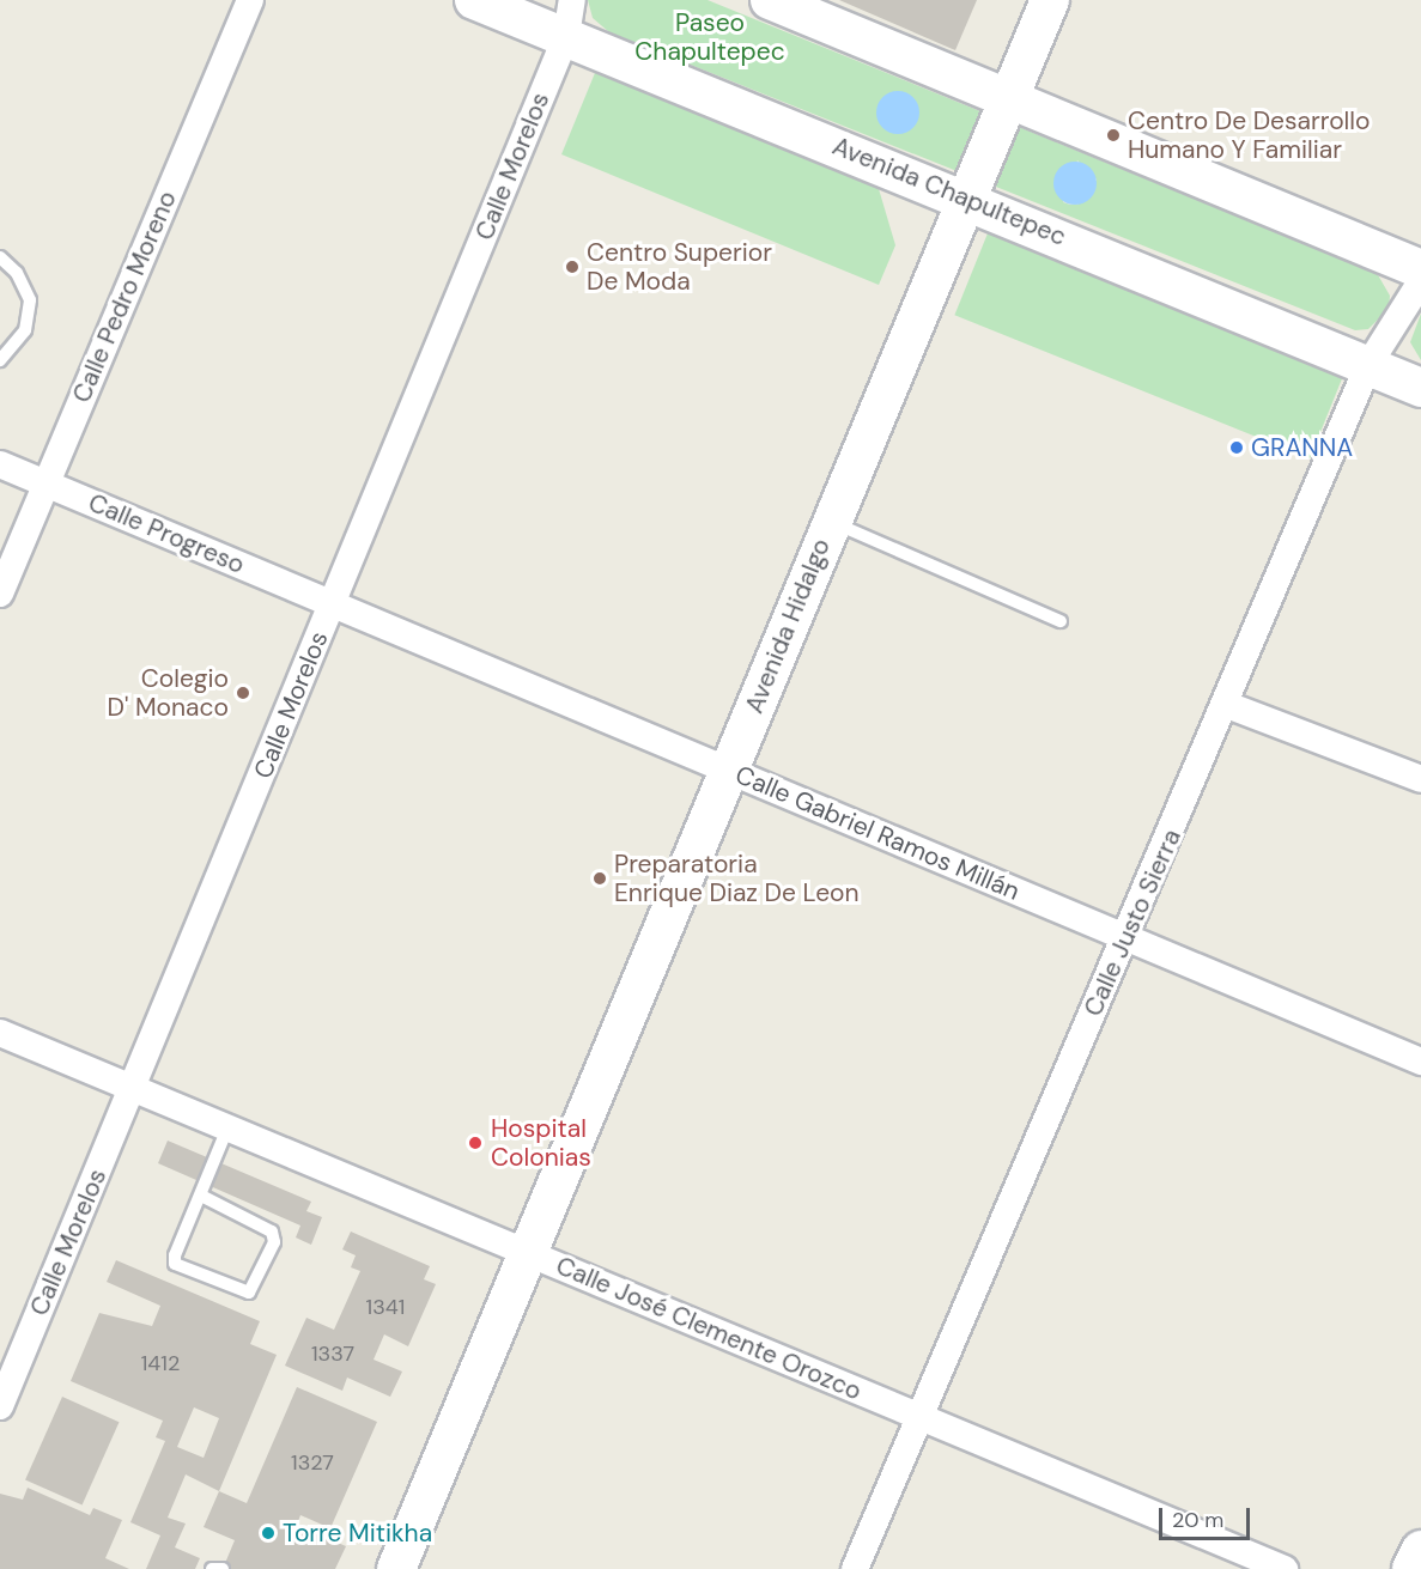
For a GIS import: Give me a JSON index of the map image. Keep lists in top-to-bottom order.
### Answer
{
  "streets": {
    "street": [
      "Calle Morelos",
      "Avenida Chapultepec",
      "Calle Pedro Moreno",
      "Calle Progreso",
      "Avenida Hidalgo",
      "Calle Gabriel Ramos Millán",
      "Calle Justo Sierra",
      "Calle José Clemente Orozco"
    ]
  },
  "crossings": [
    ["Calle Morelos", "Avenida Chapultepec"],
    ["Calle Morelos", "Calle Progreso"],
    ["Calle Morelos", "Calle Gabriel Ramos Millán"],
    ["Calle Morelos", "Calle José Clemente Orozco"],
    ["Avenida Chapultepec", "Avenida Hidalgo"],
    ["Avenida Chapultepec", "Calle Justo Sierra"],
    ["Calle Pedro Moreno", "Calle Progreso"],
    ["Calle Progreso", "Calle Gabriel Ramos Millán"],
    ["Avenida Hidalgo", "Calle Gabriel Ramos Millán"],
    ["Avenida Hidalgo", "Calle José Clemente Orozco"],
    ["Calle Gabriel Ramos Millán", "Calle Justo Sierra"],
    ["Calle Justo Sierra", "Calle José Clemente Orozco"]
  ],
  "parks": ["Paseo Chapultepec"],
  "places": [
    "Centro De Desarrollo Humano Y Familiar",
    "Centro Superior De Moda",
    "GRANNA",
    "Colegio D' Monaco",
    "Preparatoria Enrique Diaz De Leon",
    "Hospital Colonias",
    "Torre Mitikha"
  ],
  "house_numbers": [
    "1341",
    "1337",
    "1412",
    "1327"
  ],
  "scale_bar": "20 m"
}
